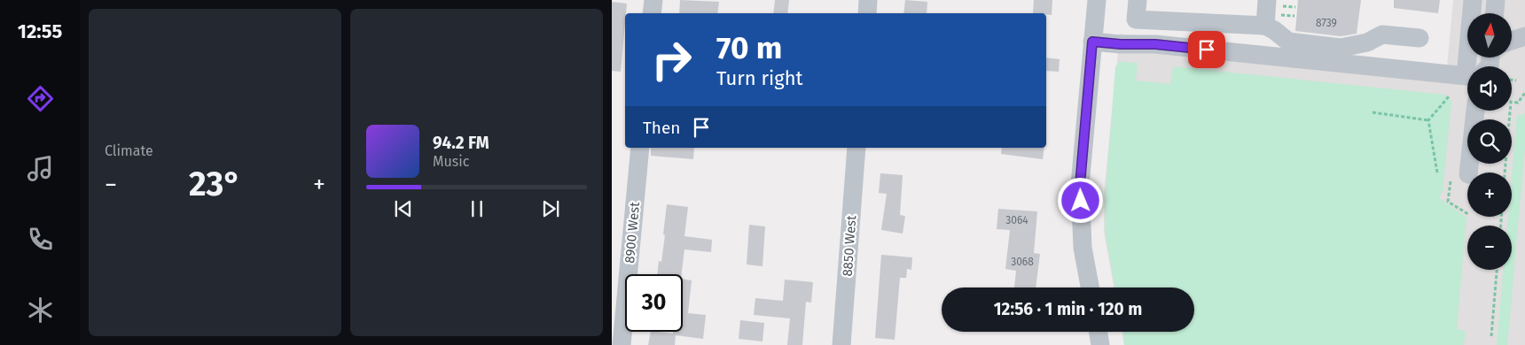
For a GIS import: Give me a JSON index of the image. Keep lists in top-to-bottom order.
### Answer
{
  "streets": {
    "street": ["8900 West", "8850 West"]
  },
  "house_numbers": ["8739", "3064", "3068"],
  "north": "top",
  "page": {
    "tabs": "12:55",
    "tile": "Climate",
    "map_buttons": ["+", "−"],
    "turn": ["70 m", "Turn right"],
    "then": "Then",
    "song": ["94.2 FM", "Music"],
    "heat": ["−", "23°", "+"],
    "limit": "30",
    "trip": "12:56 · 1 min · 120 m"
  }
}
